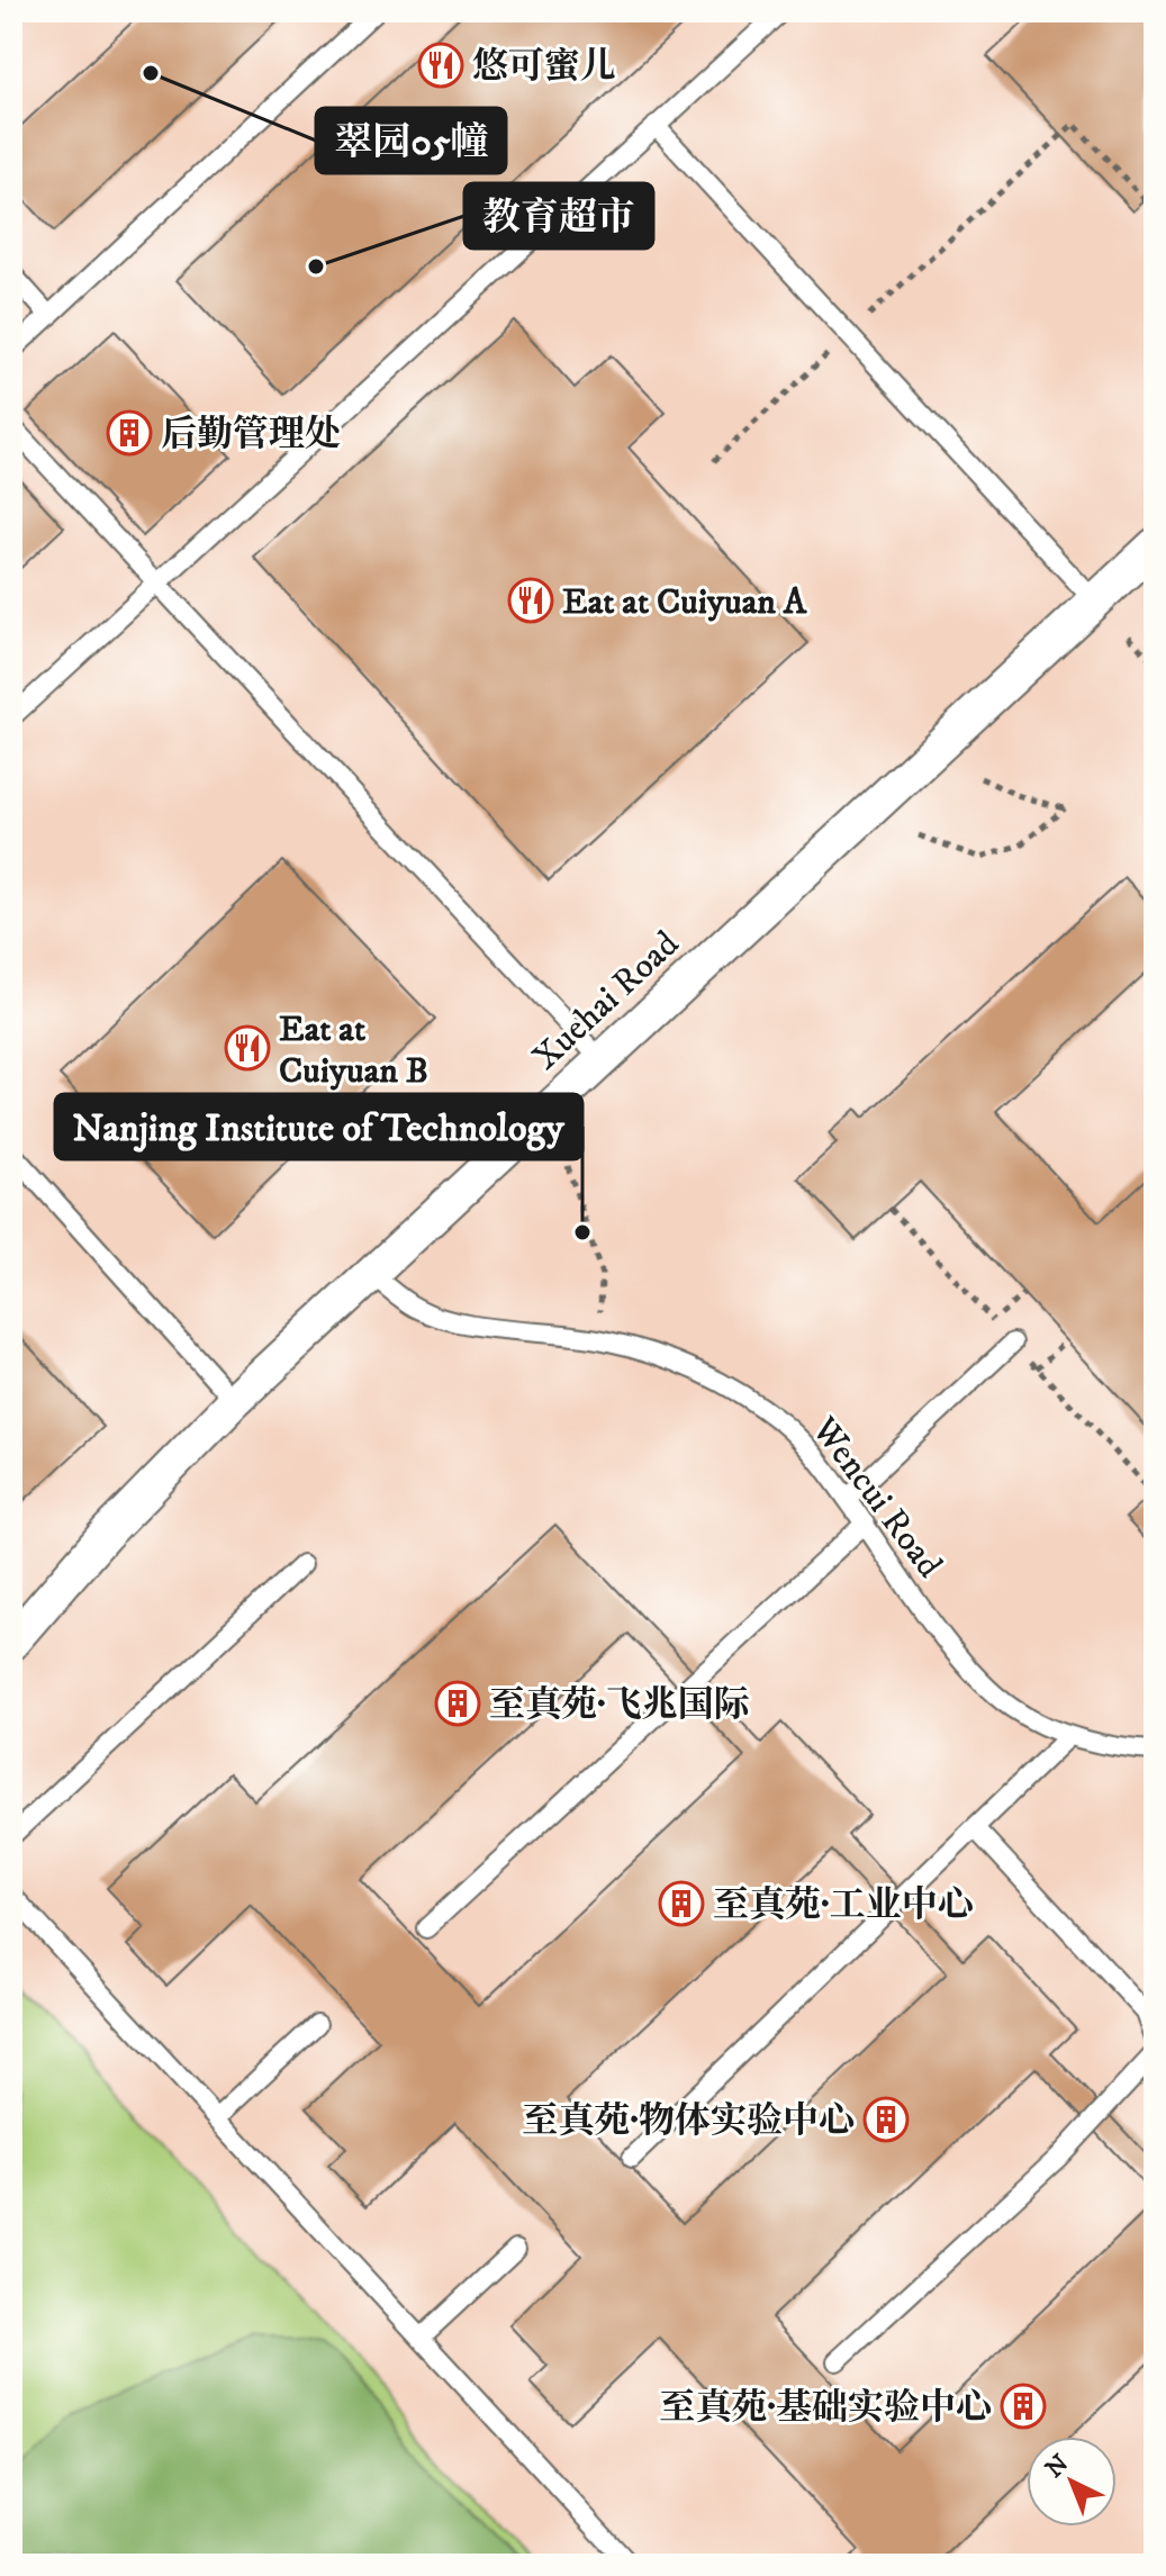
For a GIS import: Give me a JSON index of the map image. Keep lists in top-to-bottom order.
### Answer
{
  "streets": {
    "street": ["Xuehai Road"],
    "lane": ["Wencui Road"]
  },
  "crossings": [
    ["Xuehai Road", "Wencui Road"]
  ],
  "places": {
    "restaurant": ["悠可蜜儿", "Eat at Cuiyuan A", "Eat at Cuiyuan B"],
    "other": ["翠园05幢", "教育超市", "Nanjing Institute of Technology"],
    "building": [
      "后勤管理处",
      "至真苑·飞兆国际",
      "至真苑·工业中心",
      "至真苑·物体实验中心",
      "至真苑·基础实验中心"
    ]
  },
  "north": "top left"
}
